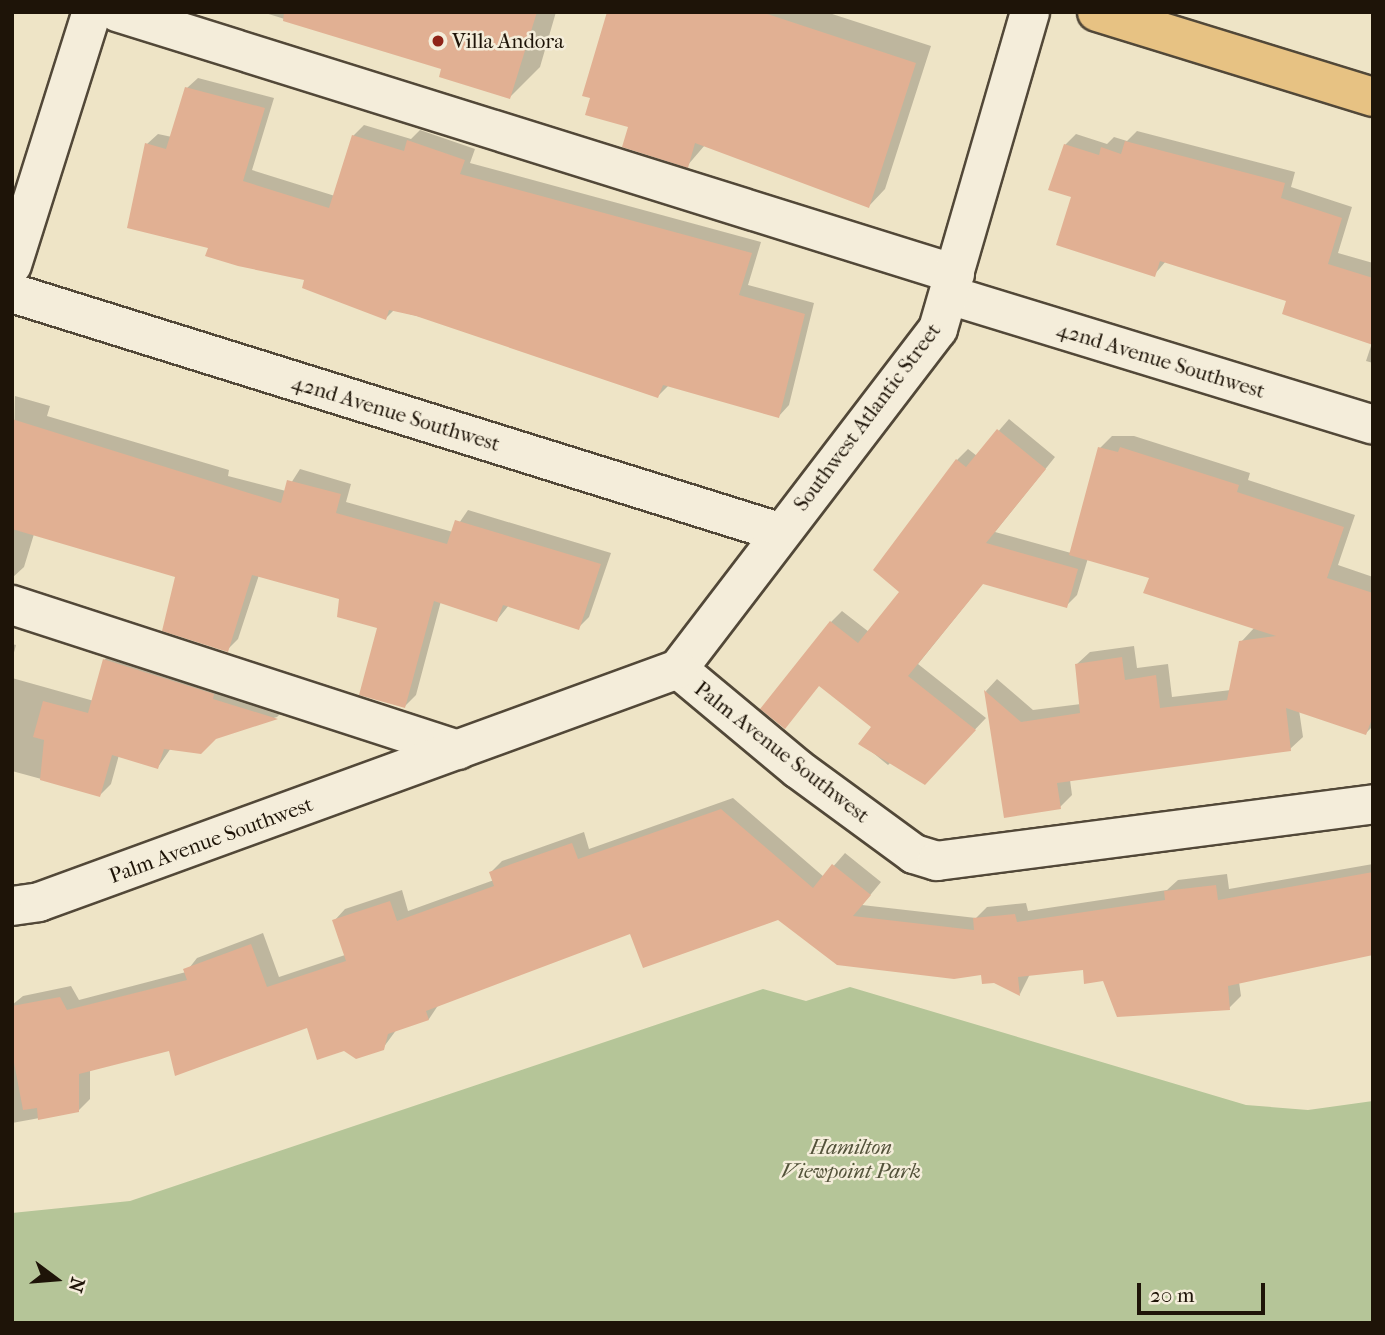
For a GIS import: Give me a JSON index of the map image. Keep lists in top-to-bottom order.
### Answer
{
  "streets": {
    "street": ["42nd Avenue Southwest", "Southwest Atlantic Street", "Palm Avenue Southwest"]
  },
  "crossings": [
    ["42nd Avenue Southwest", "Southwest Atlantic Street"],
    ["Southwest Atlantic Street", "Palm Avenue Southwest"]
  ],
  "parks": ["Hamilton Viewpoint Park"],
  "places": ["Villa Andora"],
  "scale_bar": "20 m",
  "north": "right"
}
